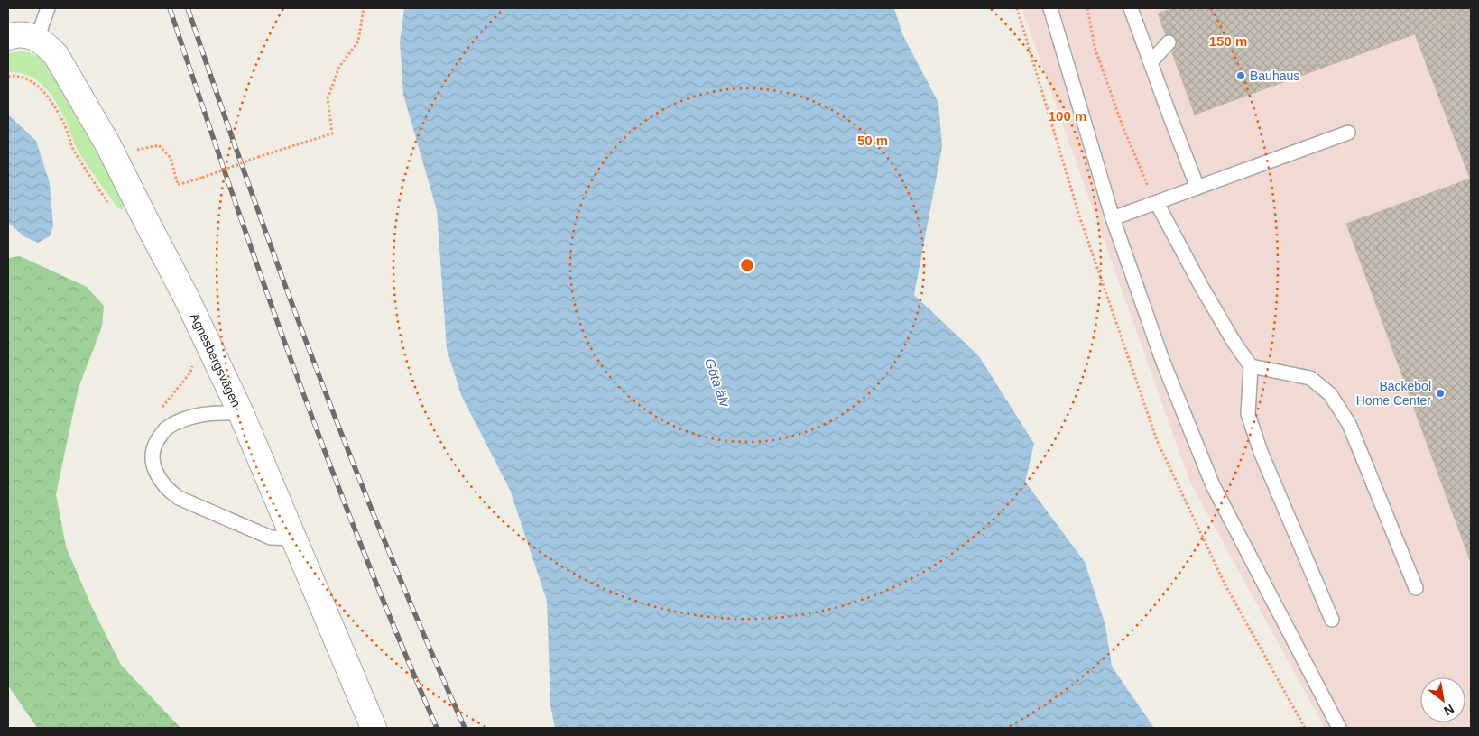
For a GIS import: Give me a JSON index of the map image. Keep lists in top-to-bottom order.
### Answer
{
  "streets": {
    "street": ["Agnesbergsvägen"]
  },
  "water": ["Göta älv"],
  "places": ["Bauhaus", "Bäckebol Home Center"],
  "north": "bottom right",
  "rings": ["150 m", "100 m", "50 m"]
}
